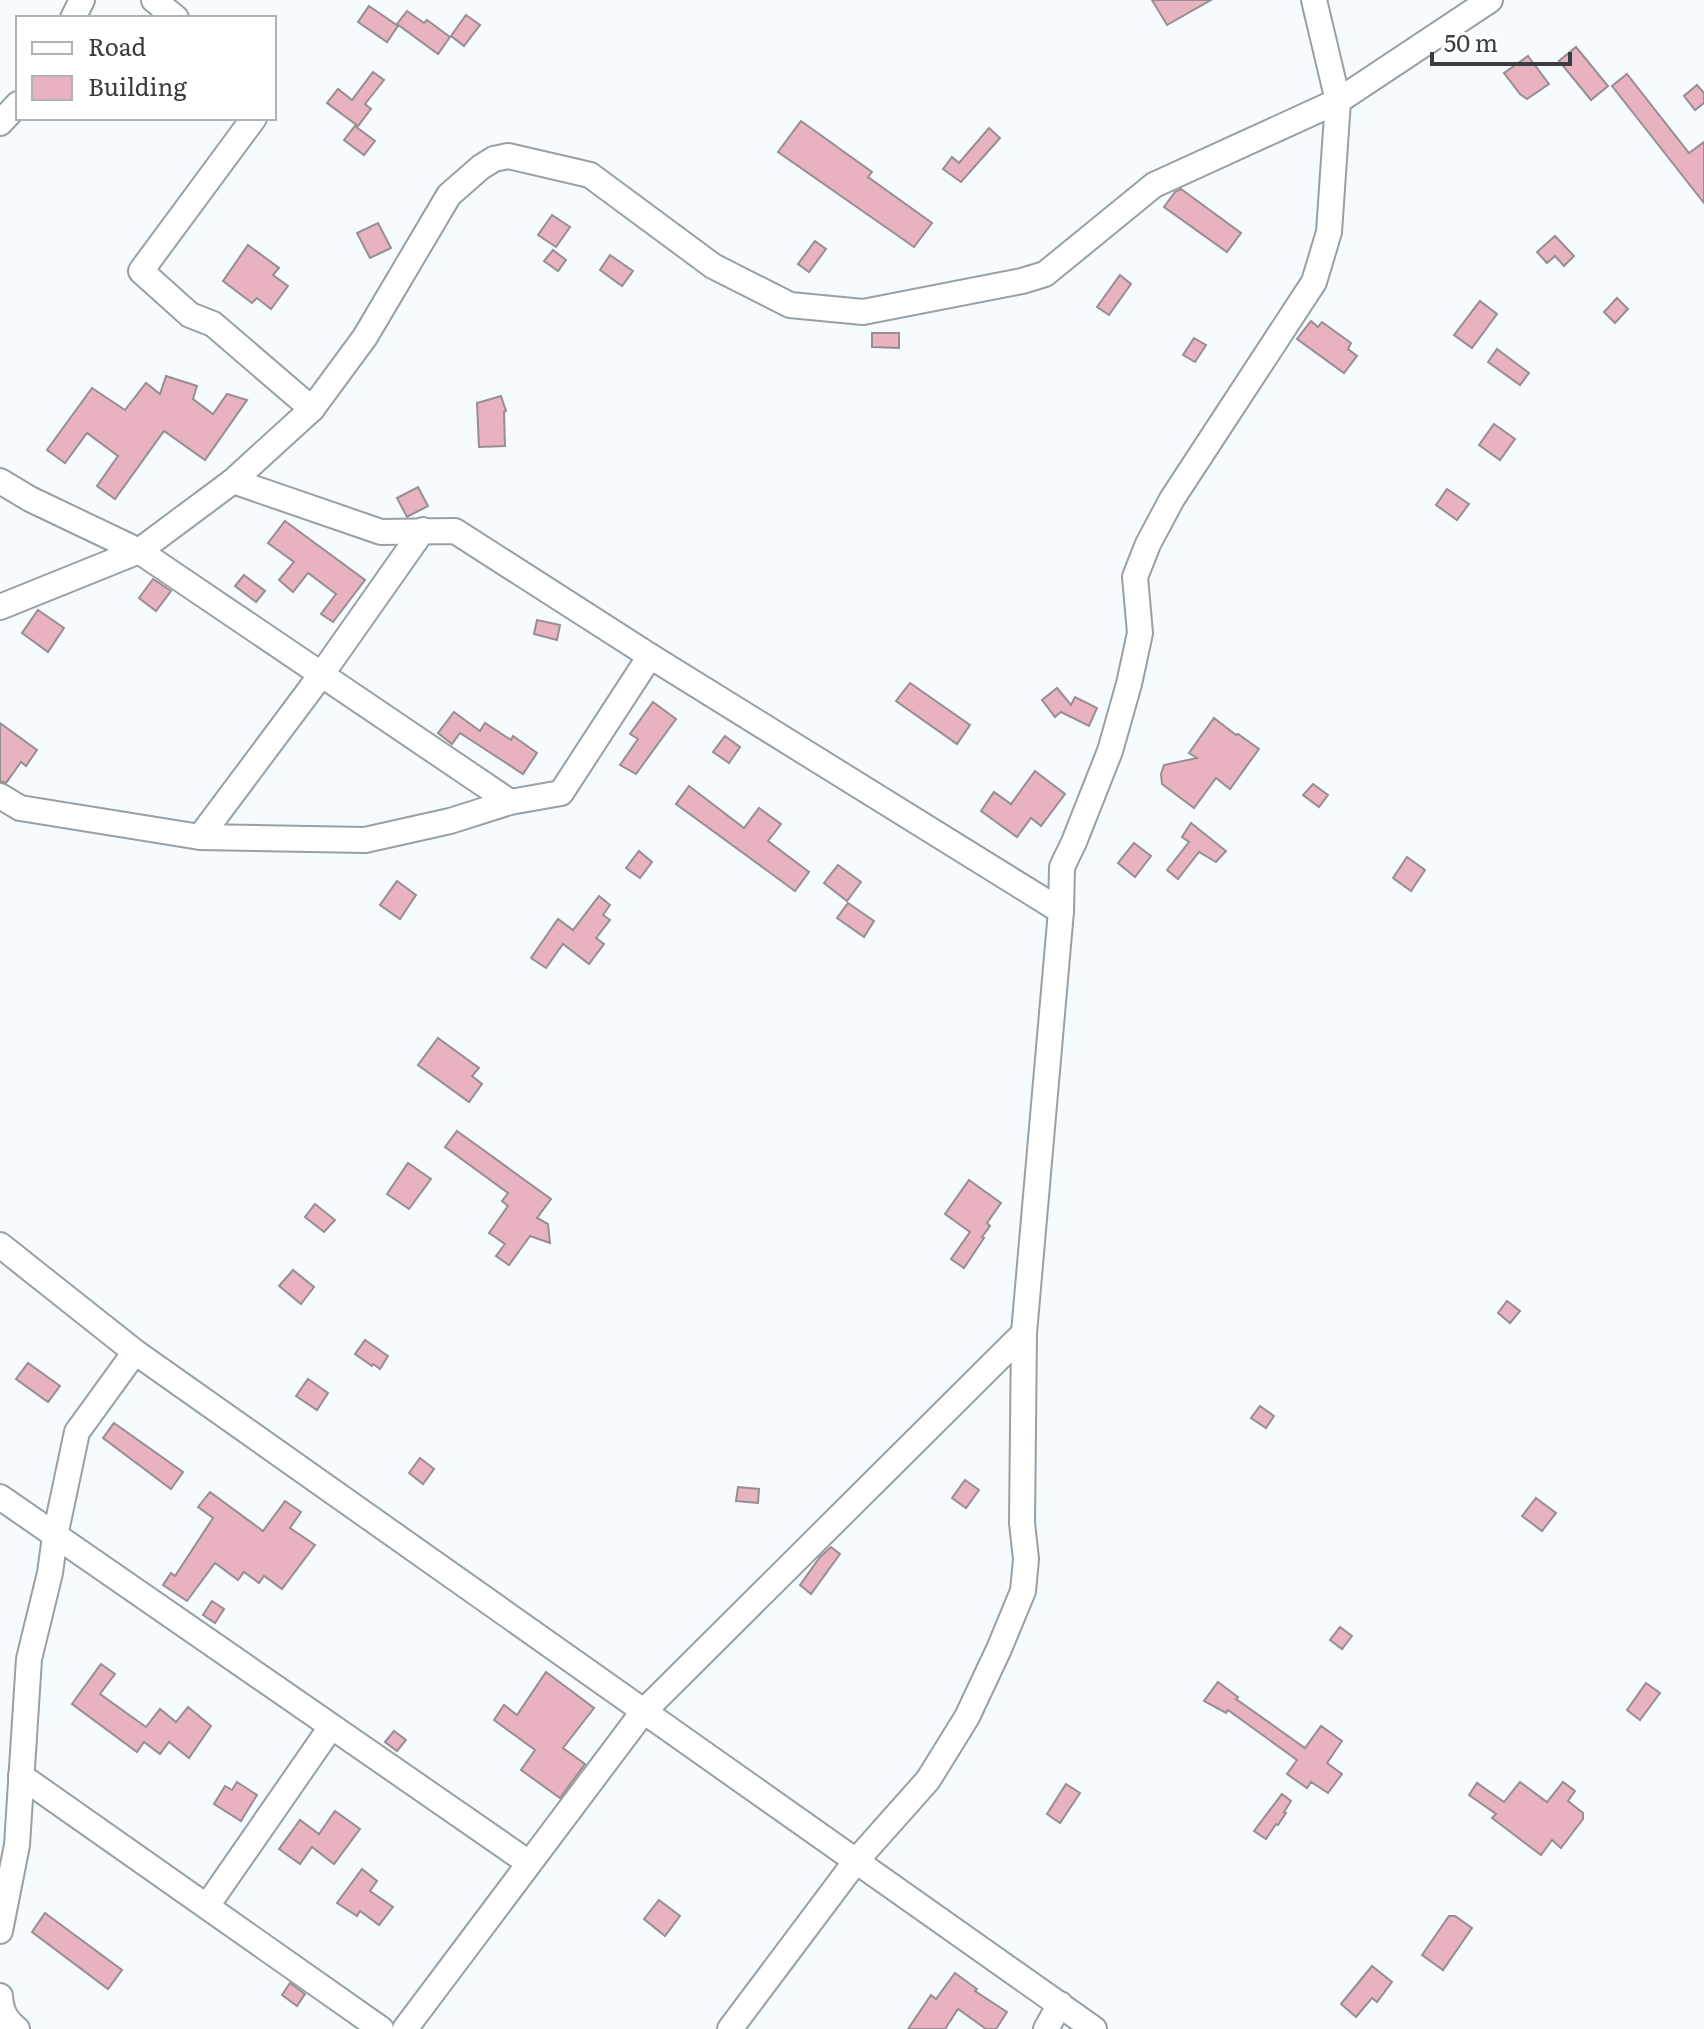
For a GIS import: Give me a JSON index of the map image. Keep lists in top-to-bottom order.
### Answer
{
  "legend": ["Road", "Building"],
  "scale_bar": "50 m"
}
